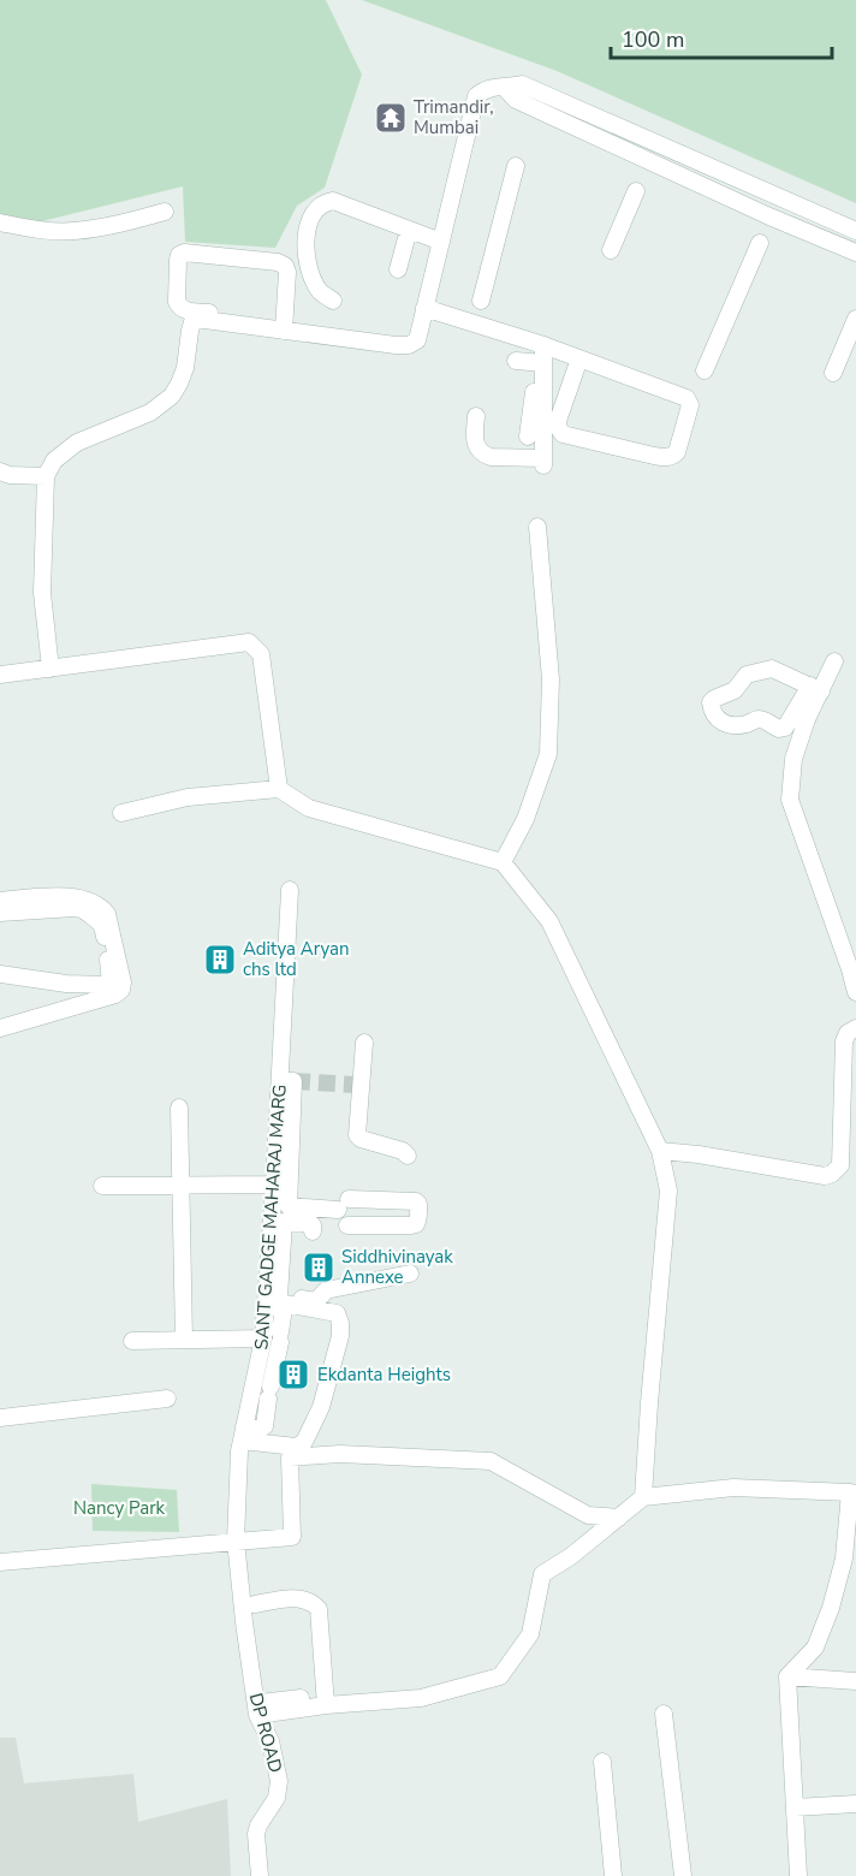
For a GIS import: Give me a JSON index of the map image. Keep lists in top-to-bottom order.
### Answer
{
  "streets": {
    "street": ["SANT GADGE MAHARAJ MARG", "DP ROAD"]
  },
  "crossings": [
    ["SANT GADGE MAHARAJ MARG", "DP ROAD"]
  ],
  "parks": ["Nancy Park"],
  "places": {
    "temple": ["Trimandir, Mumbai"],
    "building": ["Aditya Aryan chs ltd", "Siddhivinayak Annexe", "Ekdanta Heights"]
  },
  "scale_bar": "100 m"
}
